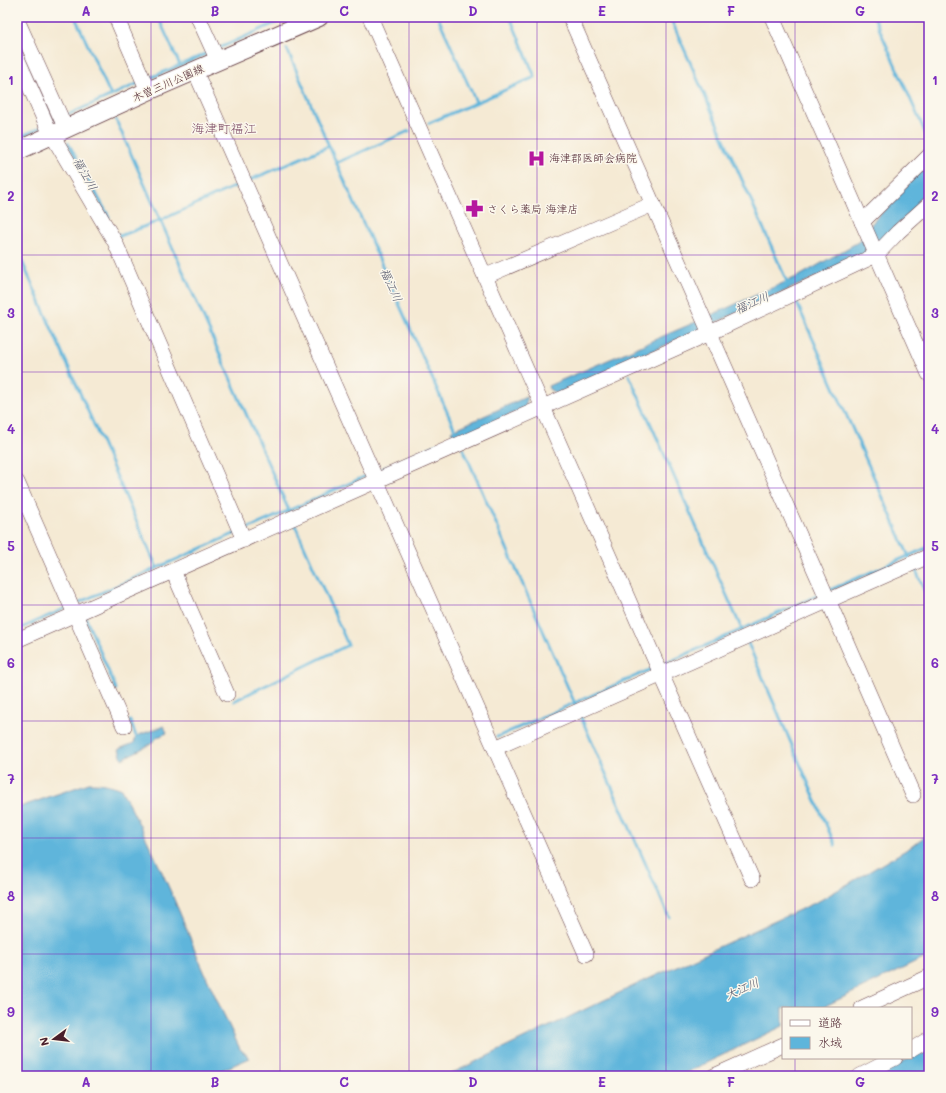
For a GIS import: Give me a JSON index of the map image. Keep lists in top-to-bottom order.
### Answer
{
  "streets": {
    "main road": ["木曽三川公園線"]
  },
  "districts": ["海津町福江"],
  "water": ["福江川", "大江川"],
  "places": {
    "hospital": ["海津郡医師会病院"],
    "pharmacy": ["さくら薬局 海津店"]
  },
  "legend": ["道路", "水域"],
  "north": "left",
  "grid": {
    "columns": [
      "A",
      "B",
      "C",
      "D",
      "E",
      "F",
      "G"
    ],
    "rows": [
      "1",
      "2",
      "3",
      "4",
      "5",
      "6",
      "7",
      "8",
      "9"
    ]
  }
}
